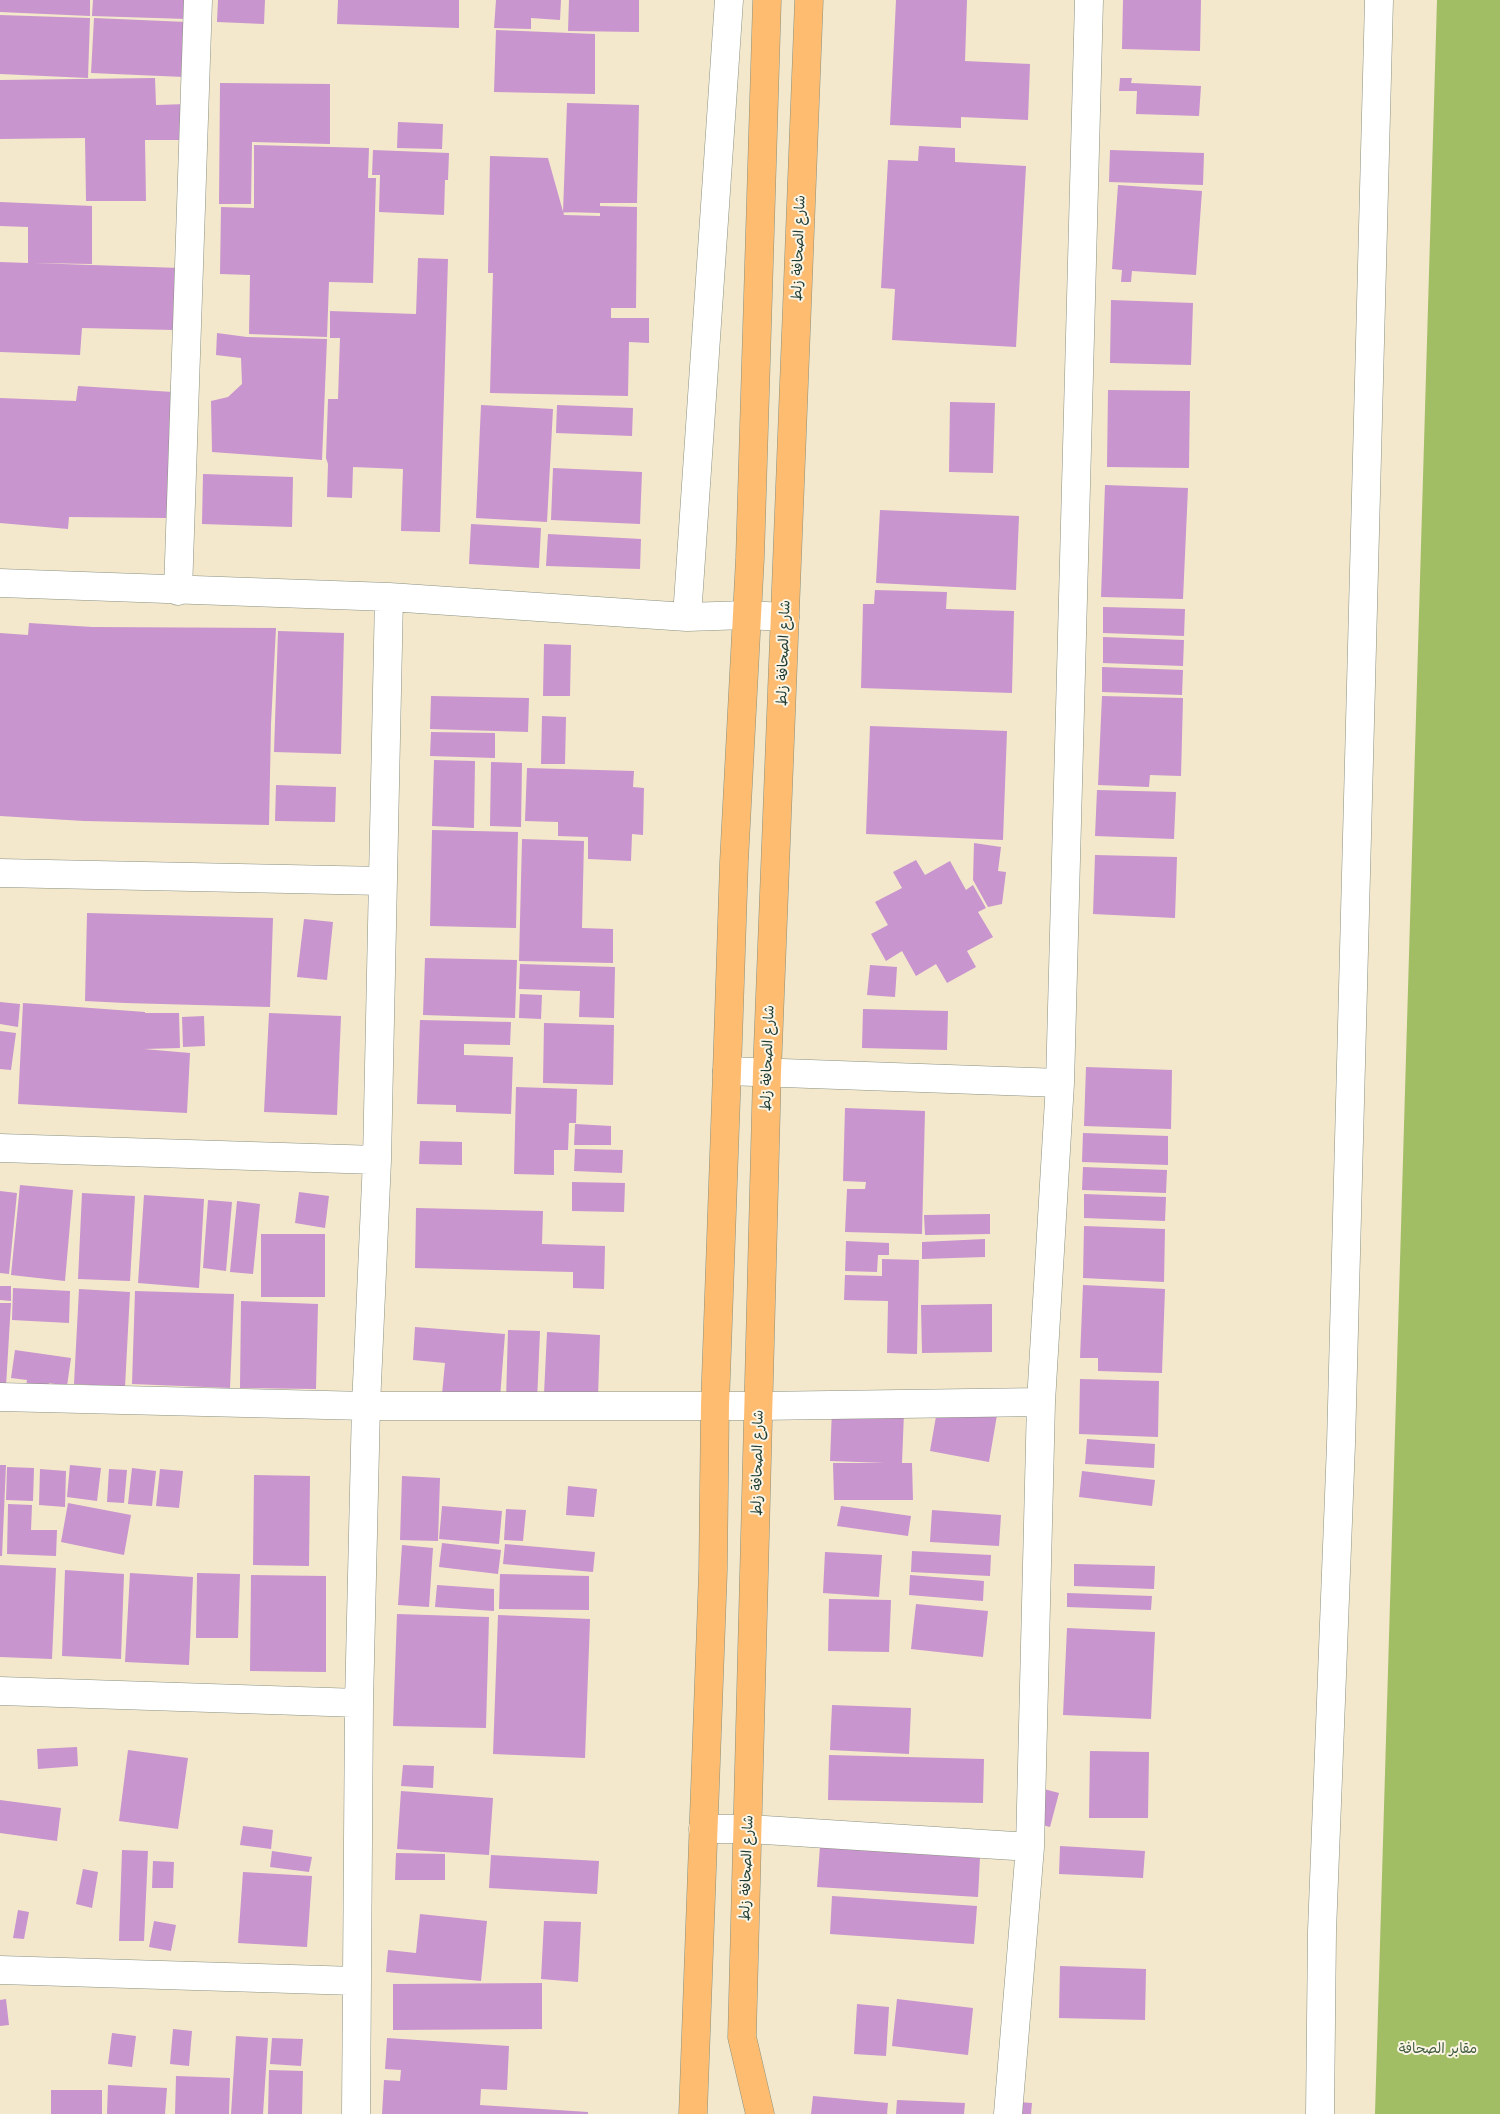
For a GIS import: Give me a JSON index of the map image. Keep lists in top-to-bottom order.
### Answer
{
  "streets": {
    "highway": ["شارع الصحافة زلط"]
  },
  "parks": ["مقابر الصحافة"]
}
